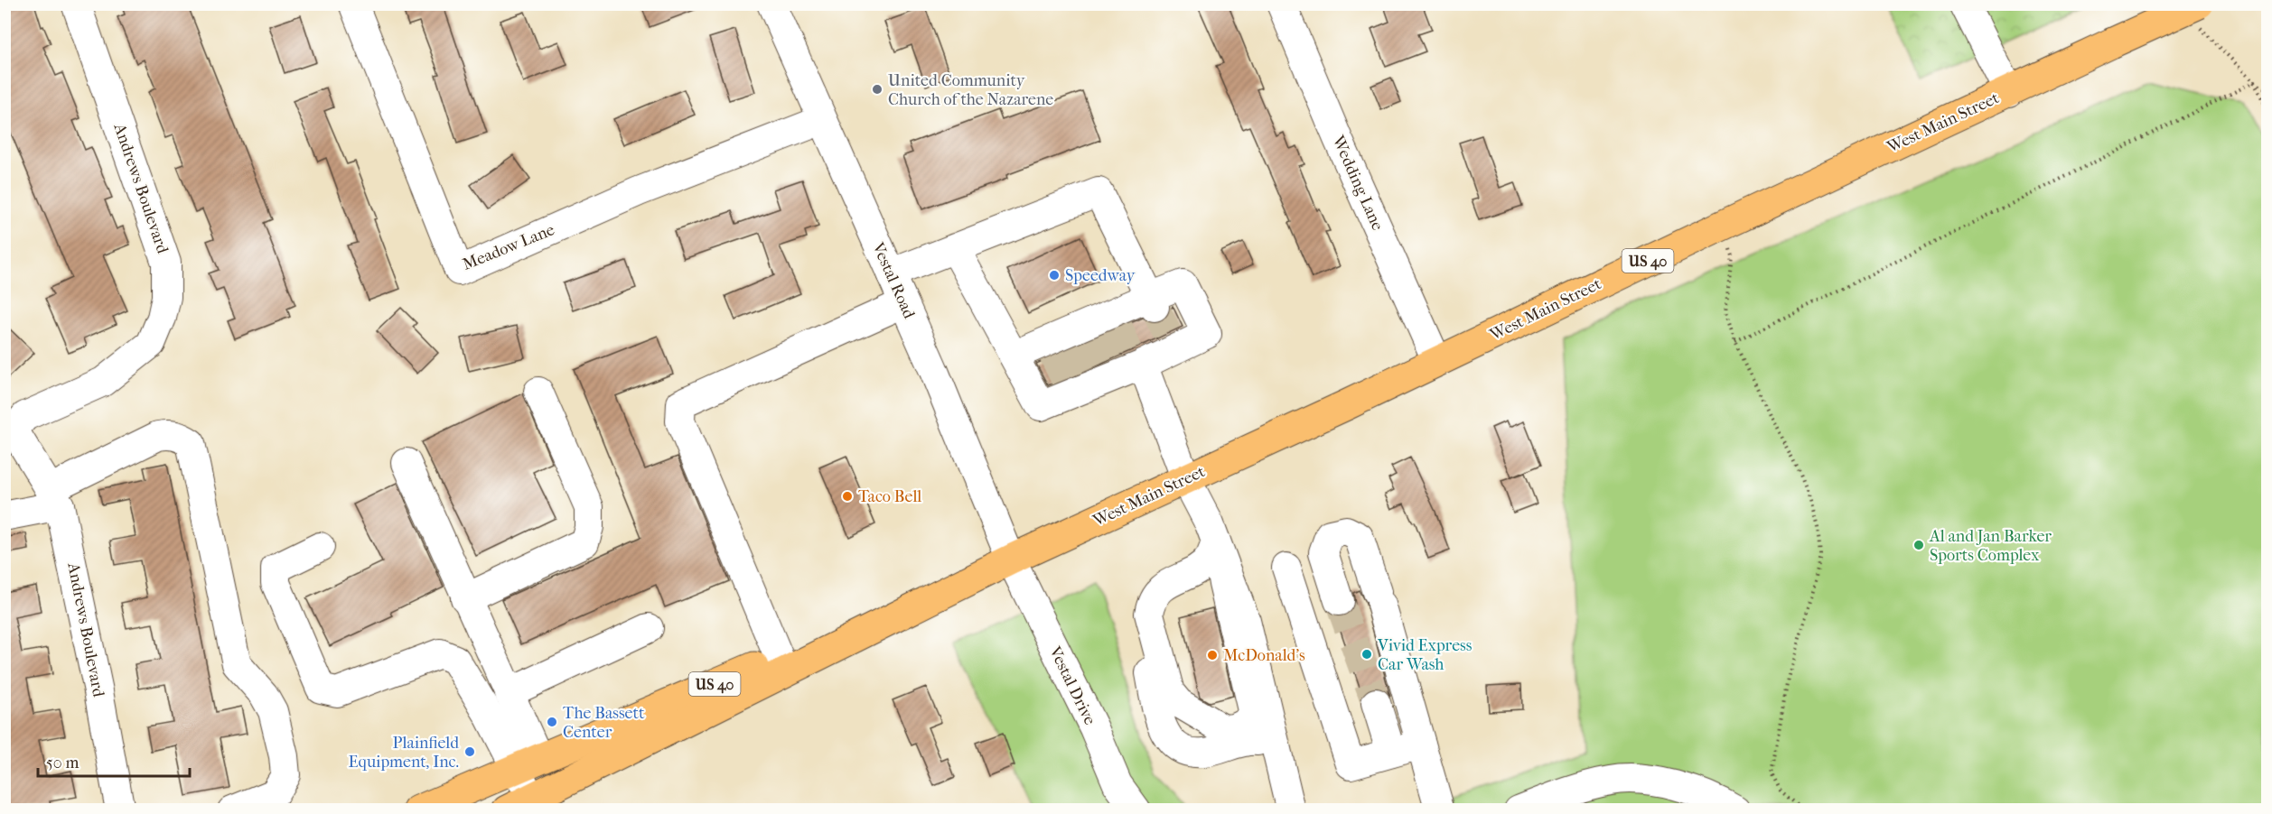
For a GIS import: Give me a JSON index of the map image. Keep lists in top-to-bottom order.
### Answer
{
  "streets": {
    "main road": ["West Main Street", "US 40"],
    "street": [
      "Wedding Lane",
      "Andrews Boulevard",
      "Meadow Lane",
      "Vestal Road",
      "Vestal Drive"
    ]
  },
  "crossings": [
    ["West Main Street", "Wedding Lane"],
    ["West Main Street", "Vestal Road"],
    ["West Main Street", "Vestal Drive"],
    ["Meadow Lane", "Vestal Road"],
    ["Vestal Road", "Vestal Drive"]
  ],
  "places": [
    "United Community Church of the Nazarene",
    "Speedway",
    "Taco Bell",
    "Al and Jan Barker Sports Complex",
    "Vivid Express Car Wash",
    "McDonald's",
    "The Bassett Center",
    "Plainfield Equipment, Inc."
  ],
  "scale_bar": "50 m"
}
